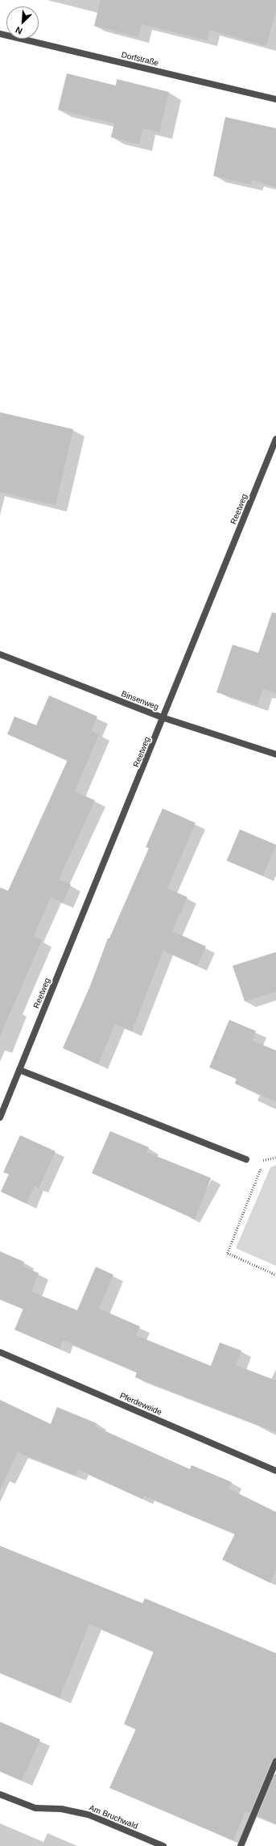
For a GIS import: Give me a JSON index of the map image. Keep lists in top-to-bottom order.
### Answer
{
  "streets": {
    "street": [
      "Dorfstraße",
      "Reetweg",
      "Binsenweg",
      "Pferdeweide",
      "Am Bruchwald"
    ]
  },
  "crossings": [
    ["Reetweg", "Binsenweg"]
  ],
  "north": "bottom left"
}
